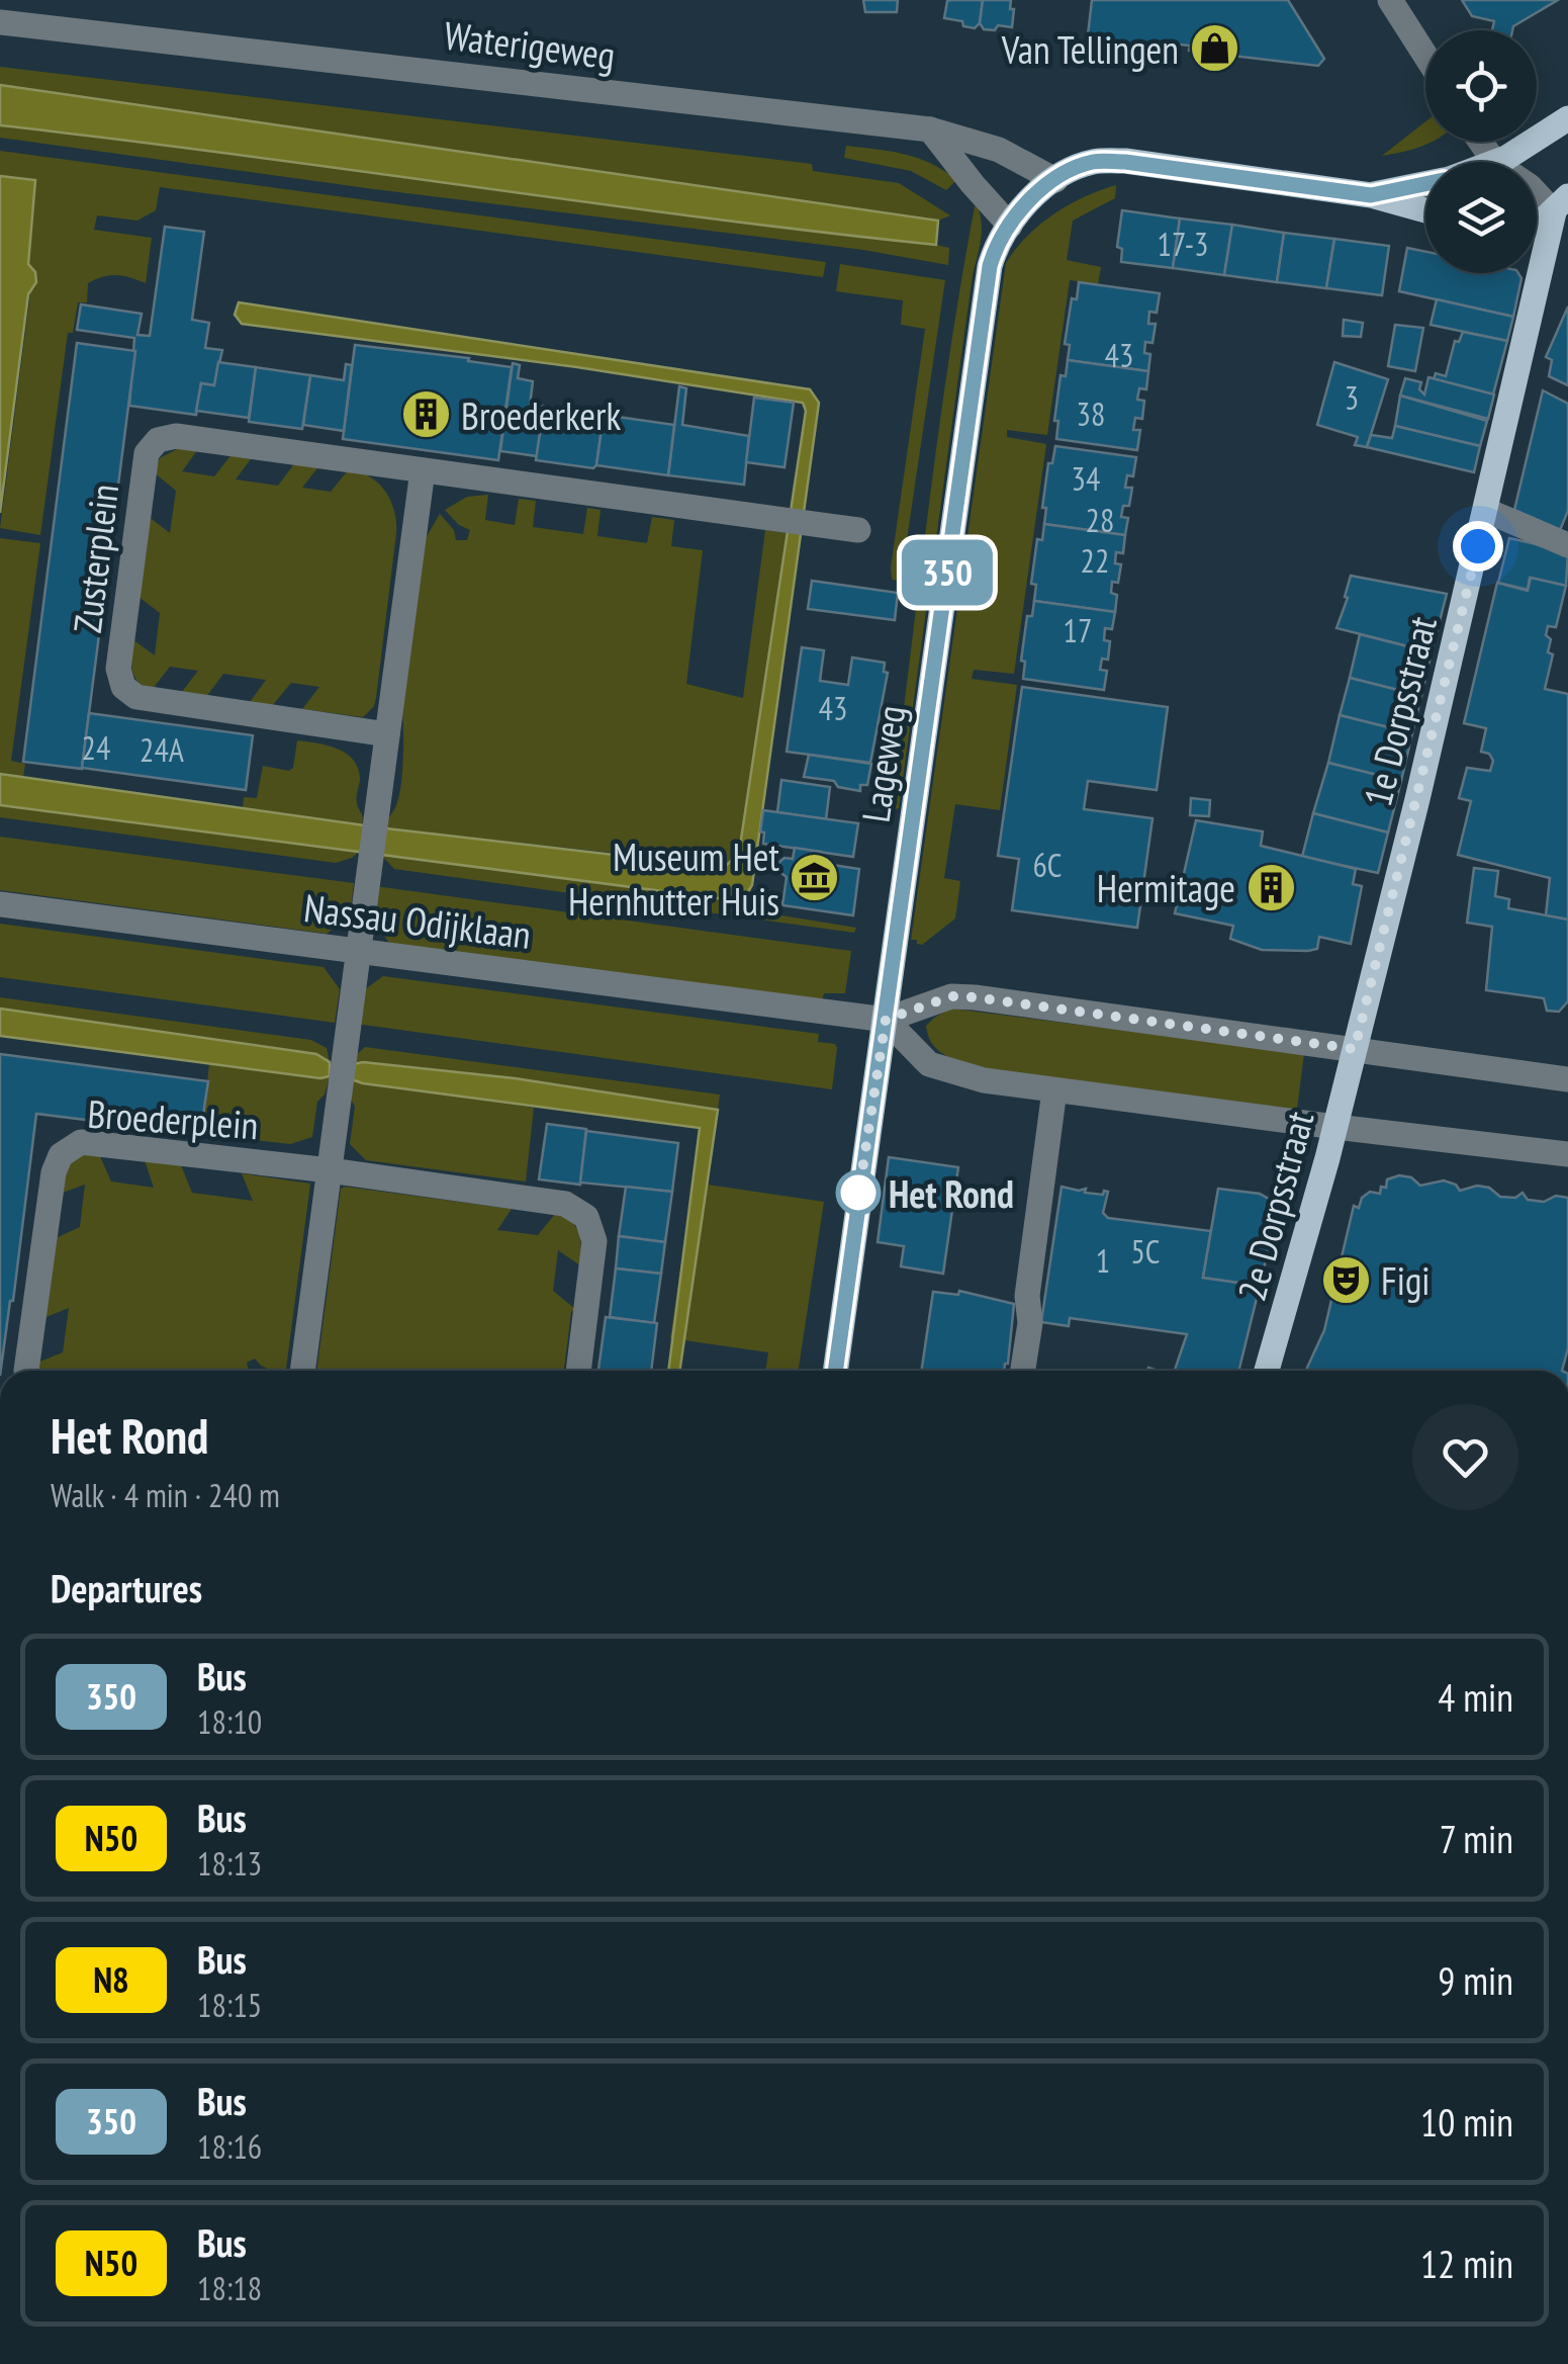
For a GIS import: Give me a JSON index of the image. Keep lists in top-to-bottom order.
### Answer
{
  "streets": {
    "main road": ["1e Dorpsstraat", "Lageweg", "2e Dorpsstraat"],
    "street": [
      "Waterigeweg",
      "Zusterplein",
      "Nassau Odijklaan",
      "Broederplein"
    ]
  },
  "crossings": [
    ["Waterigeweg", "Lageweg"],
    ["1e Dorpsstraat", "2e Dorpsstraat"],
    ["Lageweg", "Nassau Odijklaan"]
  ],
  "places": {
    "shop": ["Van Tellingen"],
    "building": ["Broederkerk", "Hermitage"],
    "museum": ["Museum Het Hernhutter Huis"],
    "other": ["Het Rond"],
    "theatre": ["Figi"]
  },
  "lines": ["bus line 350"],
  "house_numbers": [
    "17-3",
    "43",
    "3",
    "38",
    "34",
    "28",
    "22",
    "17",
    "43",
    "24",
    "24A",
    "6C",
    "5C",
    "1"
  ],
  "page": {
    "on_map": "350",
    "heading": [
      ["Het Rond", "Walk · 4 min · 240 m"],
      "Departures"
    ],
    "list": [
      {
        "mark": "350",
        "name": "Bus",
        "note": "18:10",
        "value": "4 min"
      },
      {
        "mark": "N50",
        "name": "Bus",
        "note": "18:13",
        "value": "7 min"
      },
      {
        "mark": "N8",
        "name": "Bus",
        "note": "18:15",
        "value": "9 min"
      },
      {
        "mark": "350",
        "name": "Bus",
        "note": "18:16",
        "value": "10 min"
      },
      {
        "mark": "N50",
        "name": "Bus",
        "note": "18:18",
        "value": "12 min"
      }
    ]
  }
}
